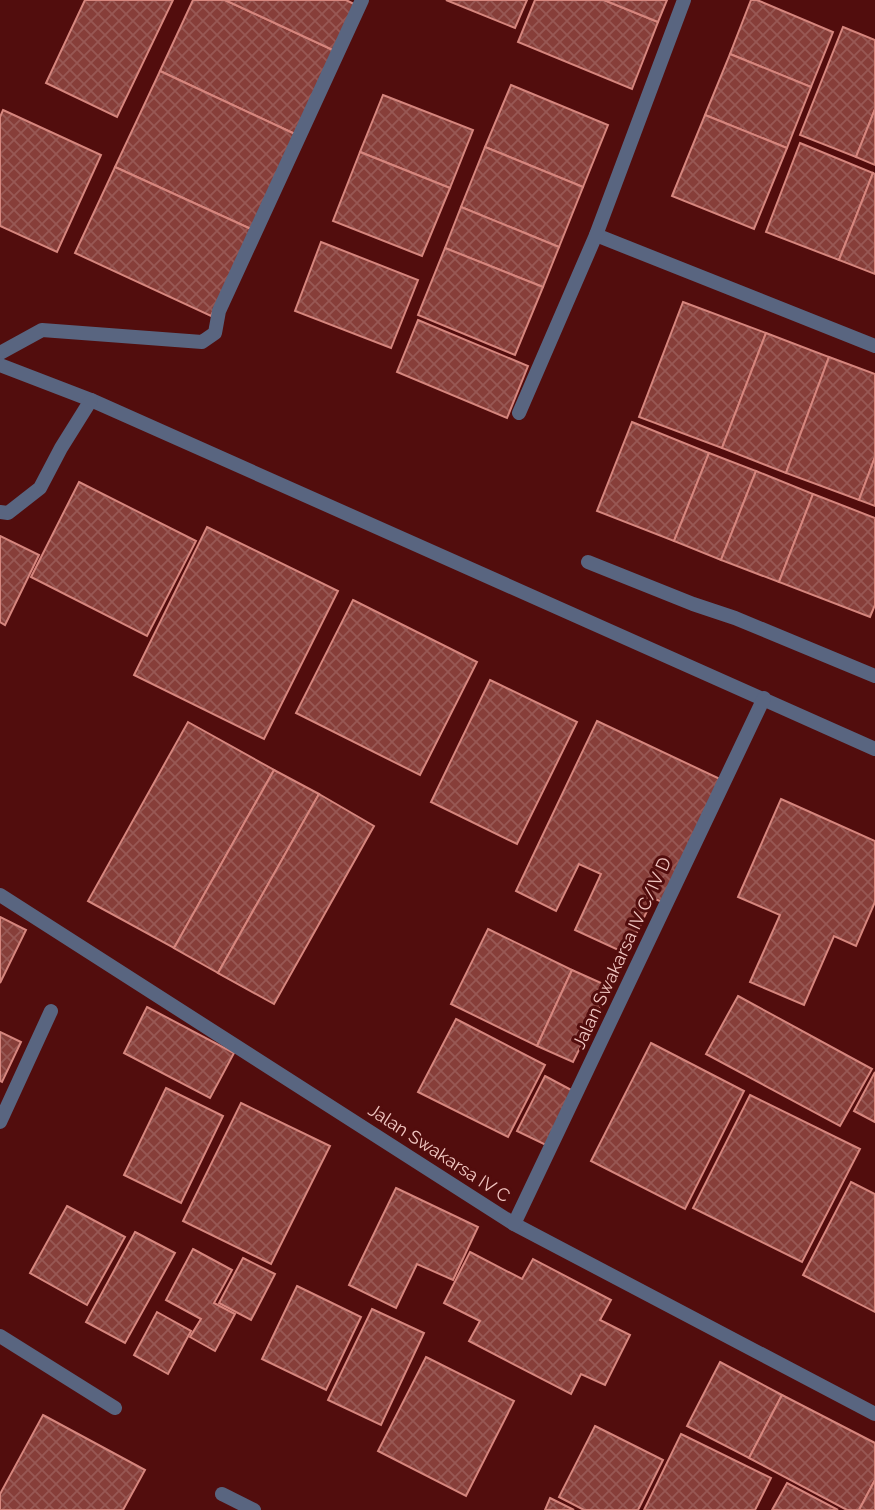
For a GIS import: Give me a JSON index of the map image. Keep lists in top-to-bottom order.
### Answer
{
  "streets": {
    "street": ["Jalan Swakarsa IV C/IV D", "Jalan Swakarsa IV C"]
  },
  "crossings": [
    ["Jalan Swakarsa IV C/IV D", "Jalan Swakarsa IV C"]
  ]
}
